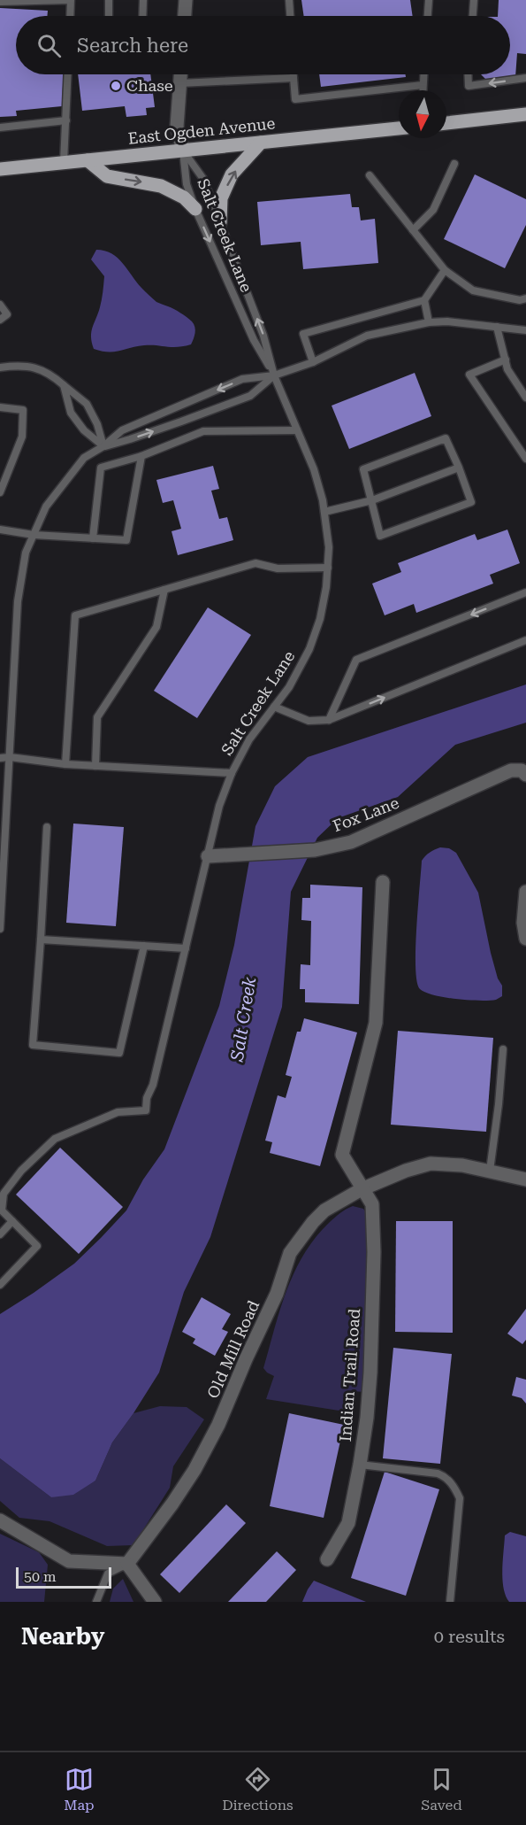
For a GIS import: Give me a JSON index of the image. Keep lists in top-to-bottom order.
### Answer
{
  "streets": {
    "main road": ["East Ogden Avenue"],
    "street": ["Fox Lane", "Old Mill Road", "Indian Trail Road"],
    "lane": ["Salt Creek Lane"]
  },
  "crossings": [
    ["East Ogden Avenue", "Salt Creek Lane"],
    ["Salt Creek Lane", "Fox Lane"],
    ["Old Mill Road", "Indian Trail Road"]
  ],
  "water": ["Salt Creek"],
  "places": ["Chase"],
  "scale_bar": "50 m",
  "north": "bottom",
  "page": {
    "search": "Search here",
    "scale": "50 m",
    "heading": ["Nearby", "0 results"],
    "nav": ["Map", "Directions", "Saved"]
  }
}
